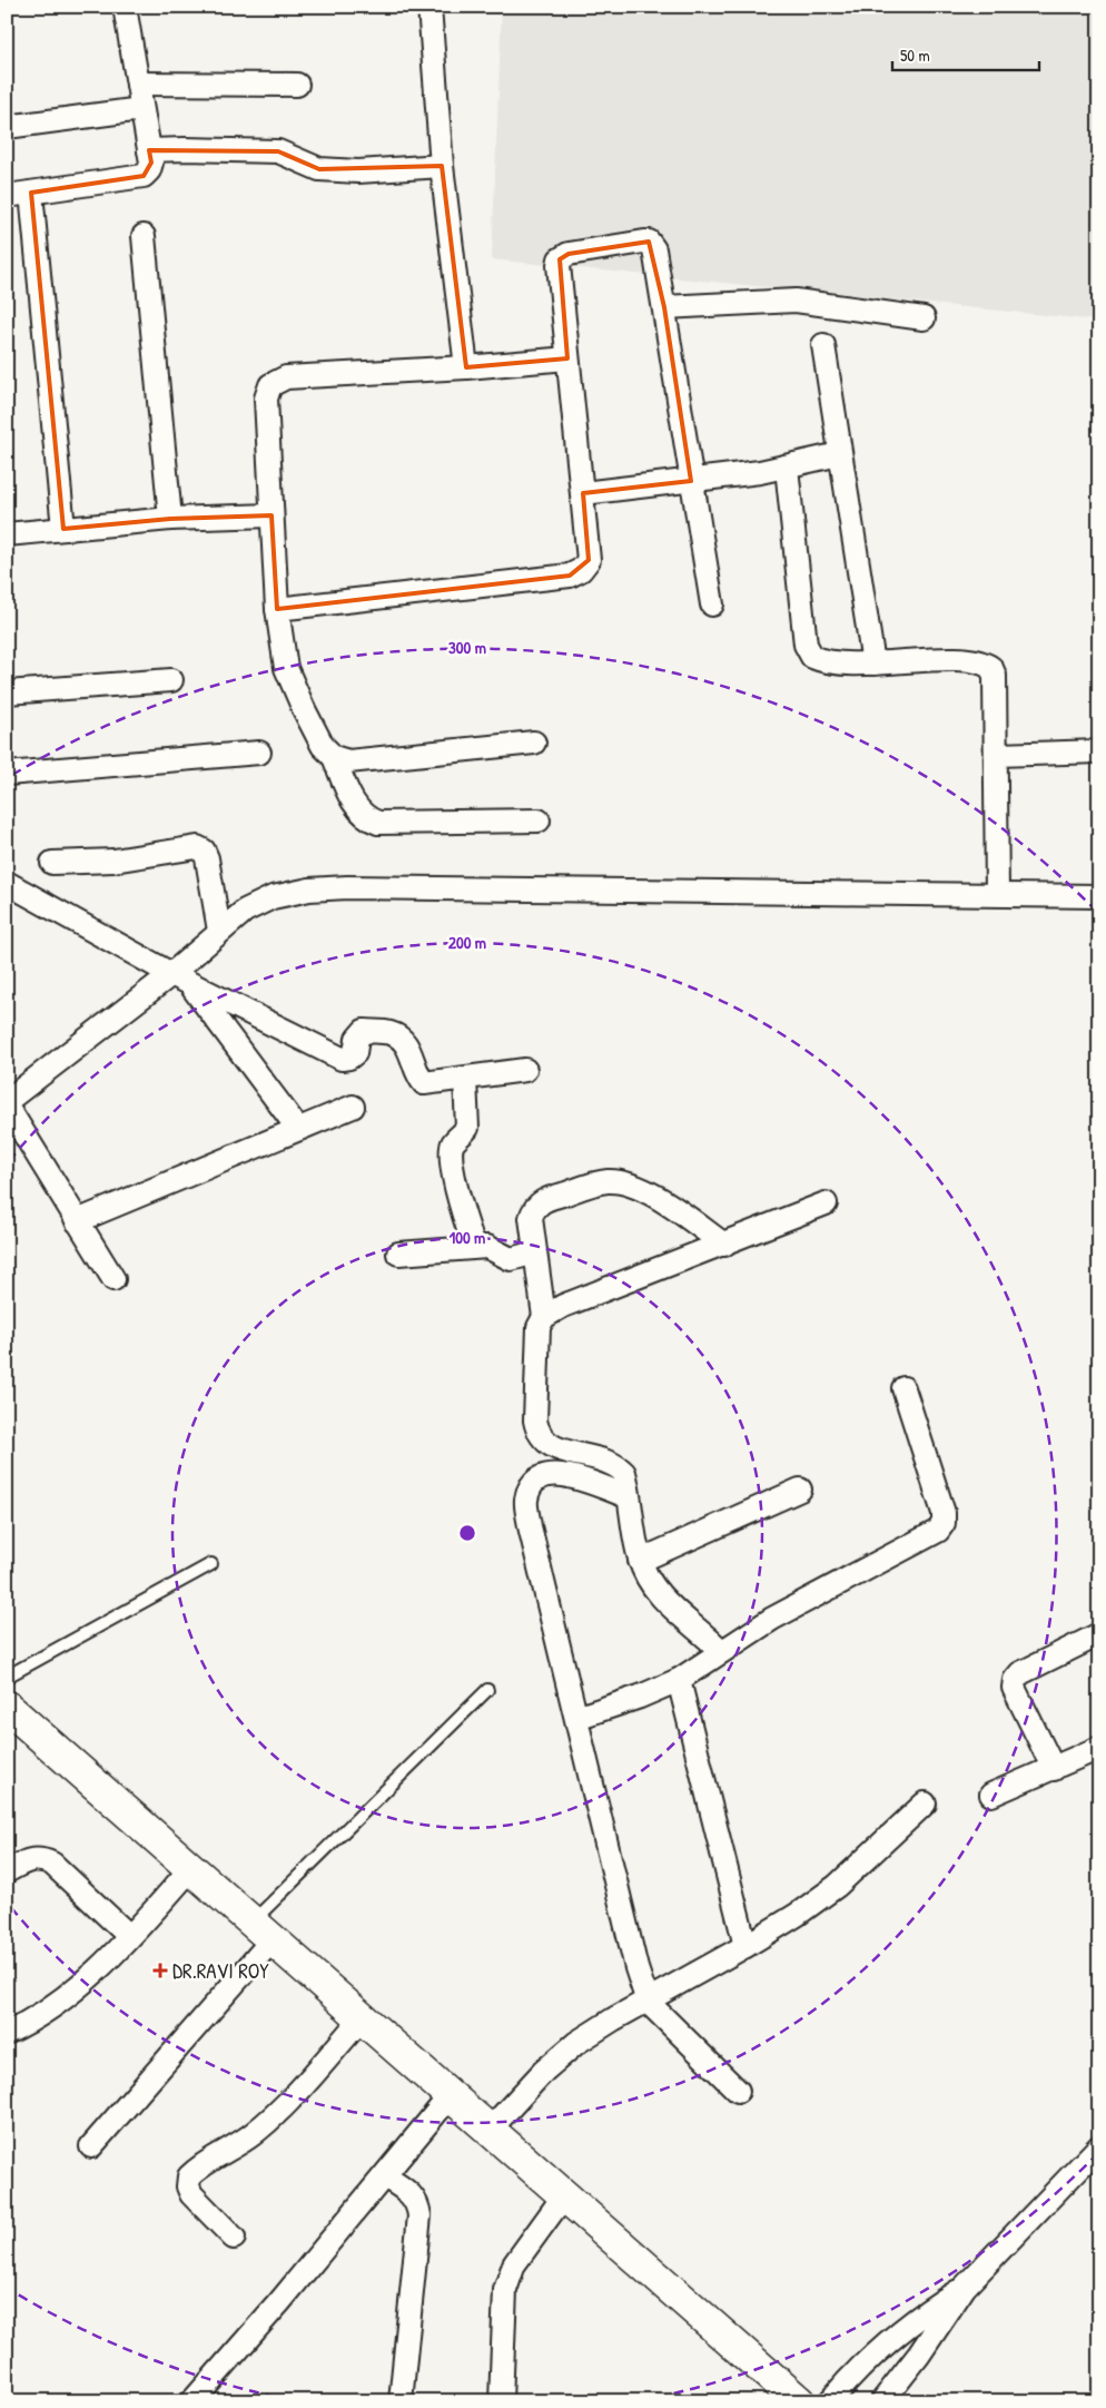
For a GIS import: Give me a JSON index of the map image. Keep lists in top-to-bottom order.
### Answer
{
  "places": {
    "health": ["DR.RAVI ROY"]
  },
  "scale_bar": "50 m",
  "rings": ["300 m", "200 m", "100 m"]
}
